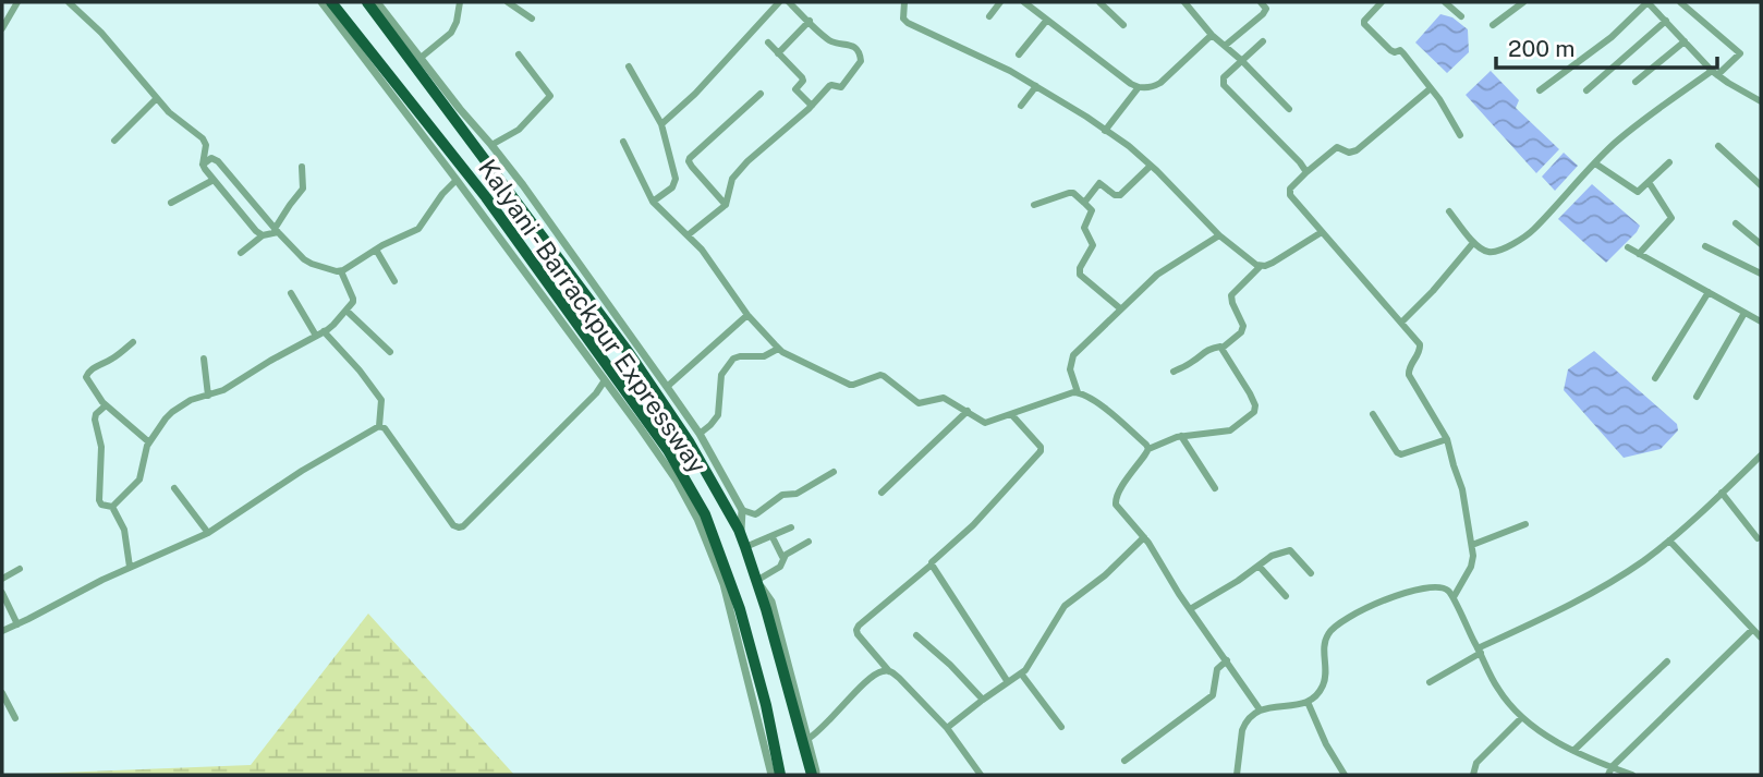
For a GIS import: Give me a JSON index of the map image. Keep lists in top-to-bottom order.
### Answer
{
  "streets": {
    "highway": ["Kalyani - Barrackpur Expressway"]
  },
  "scale_bar": "200 m"
}
